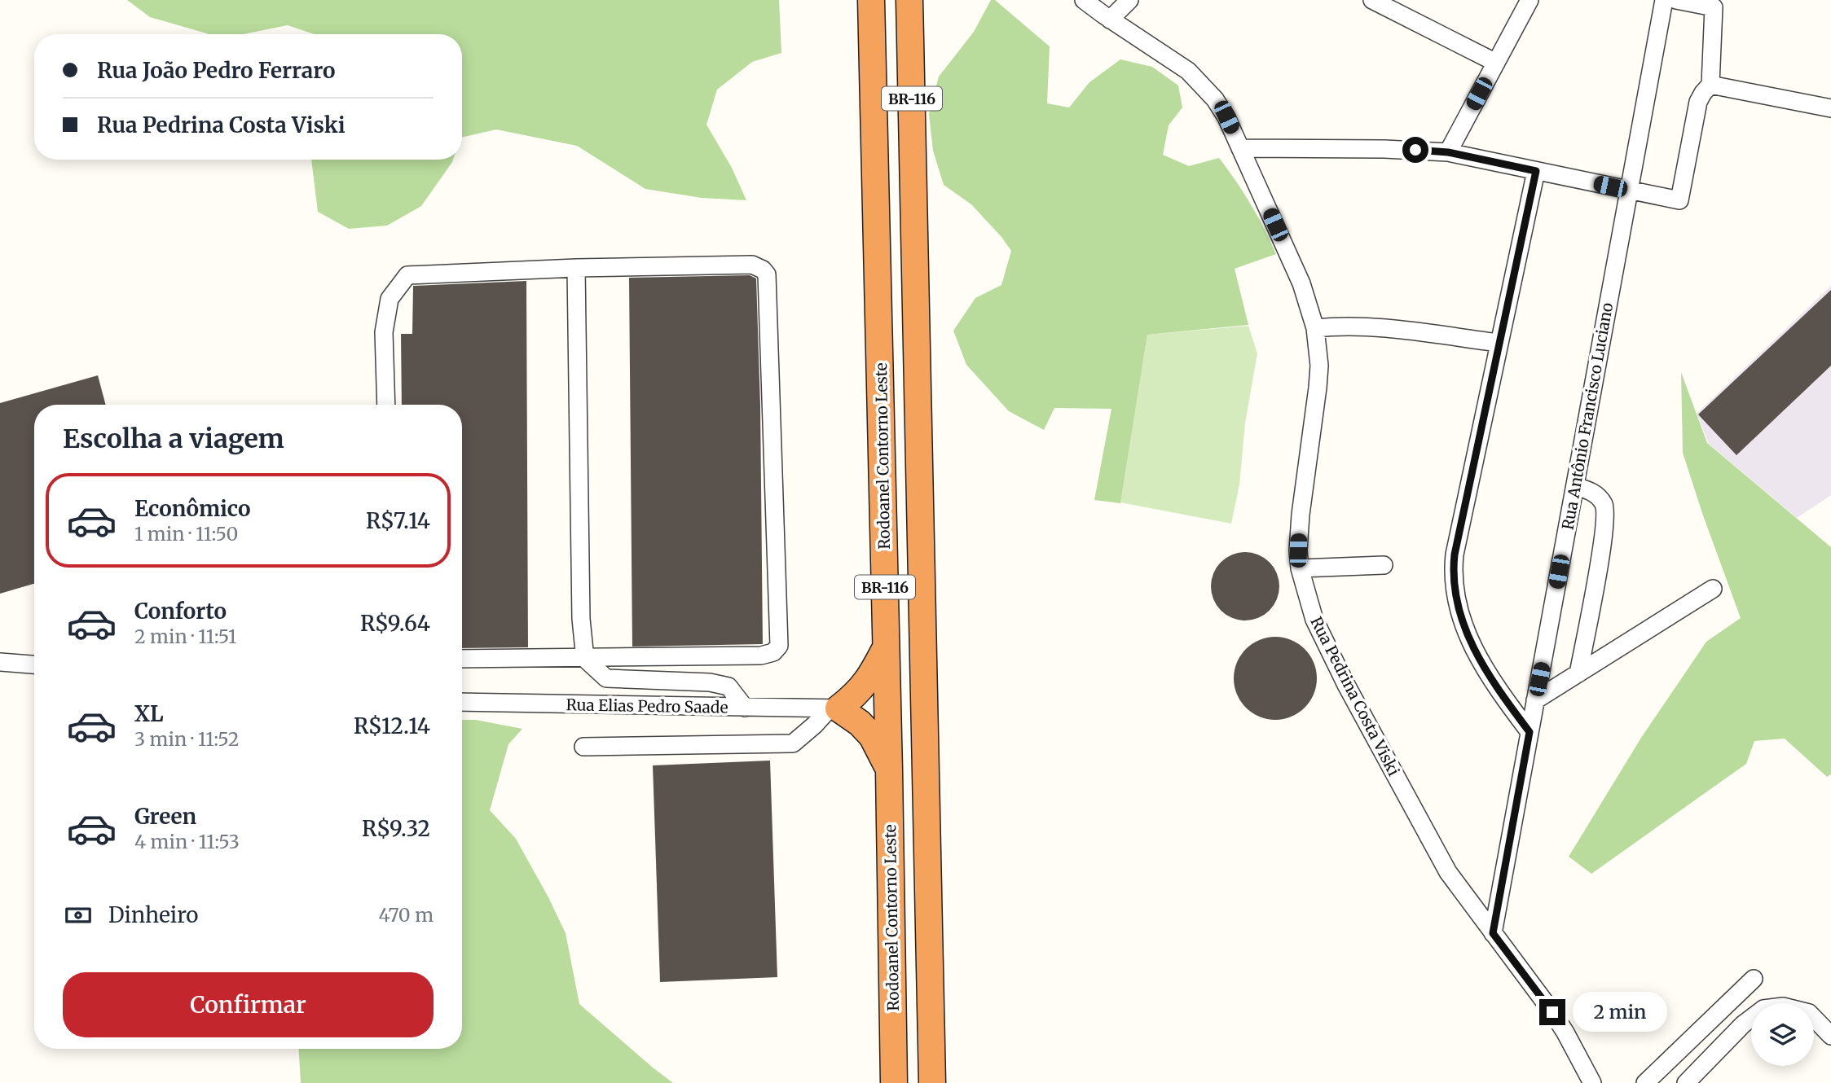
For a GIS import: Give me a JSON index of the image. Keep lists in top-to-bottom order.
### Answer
{
  "streets": {
    "highway": ["BR-116", "Rodoanel Contorno Leste"],
    "street": ["Rua Antônio Francisco Luciano", "Rua Pedrina Costa Viski", "Rua Elias Pedro Saade"]
  },
  "crossings": [
    ["Rua Antônio Francisco Luciano", "Rua Pedrina Costa Viski"]
  ],
  "page": {
    "banner": ["Rua João Pedro Ferraro", "Rua Pedrina Costa Viski"],
    "heading": "Escolha a viagem",
    "list": [
      {
        "name": "Econômico",
        "note": "1 min · 11:50",
        "value": "R$7.14"
      },
      {
        "name": "Conforto",
        "note": "2 min · 11:51",
        "value": "R$9.64"
      },
      {
        "name": "XL",
        "note": "3 min · 11:52",
        "value": "R$12.14"
      },
      {
        "name": "Green",
        "note": "4 min · 11:53",
        "value": "R$9.32"
      }
    ],
    "pay": ["Dinheiro", "470 m"],
    "buttons": "Confirmar",
    "bubble": "2 min"
  }
}
